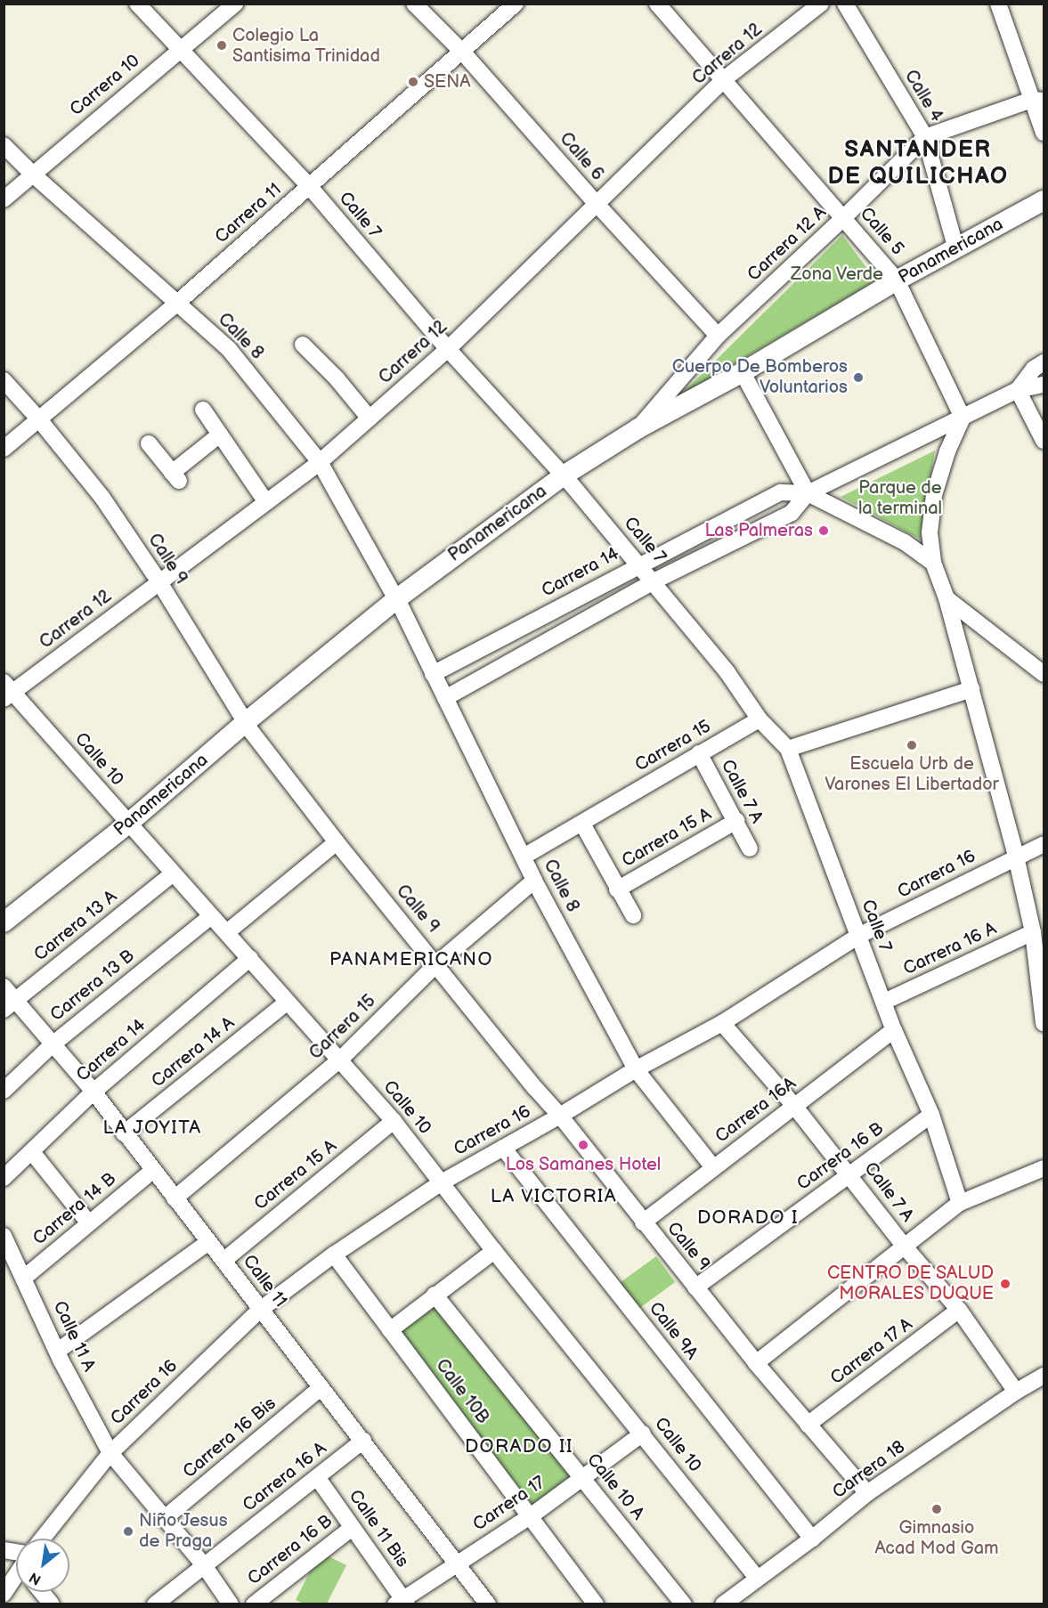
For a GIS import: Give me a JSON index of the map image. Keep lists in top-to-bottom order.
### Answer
{
  "streets": {
    "main road": ["Panamericana"],
    "street": [
      "Carrera 12",
      "Carrera 10",
      "Calle 4",
      "Calle 6",
      "Carrera 11",
      "Calle 7",
      "Calle 5",
      "Carrera 12 A",
      "Calle 8",
      "Calle 9",
      "Carrera 14",
      "Carrera 15",
      "Calle 10",
      "Calle 7 A",
      "Carrera 15 A",
      "Carrera 16",
      "Carrera 13 A",
      "Carrera 16 A",
      "Carrera 13 B",
      "Carrera 14 A",
      "Carrera 16A",
      "Carrera 16 B",
      "Carrera 14 B",
      "Calle 11",
      "Calle 9A",
      "Calle 11 A",
      "Carrera 17 A",
      "Calle 10B",
      "Carrera 16 Bis",
      "Carrera 18",
      "Calle 10 A",
      "Carrera 17",
      "Calle 11 Bis"
    ]
  },
  "crossings": [
    ["Carrera 12", "Calle 6"],
    ["Carrera 12", "Calle 7"],
    ["Carrera 12", "Calle 5"],
    ["Carrera 12", "Calle 8"],
    ["Carrera 12", "Calle 9"],
    ["Carrera 12", "Calle 10"],
    ["Carrera 10", "Calle 7"],
    ["Carrera 10", "Calle 8"],
    ["Calle 4", "Carrera 12 A"],
    ["Calle 4", "Panamericana"],
    ["Calle 6", "Carrera 11"],
    ["Calle 6", "Carrera 12 A"],
    ["Carrera 11", "Calle 7"],
    ["Carrera 11", "Calle 8"],
    ["Carrera 11", "Calle 9"],
    ["Calle 7", "Panamericana"],
    ["Calle 7", "Carrera 14"],
    ["Calle 7", "Carrera 15"],
    ["Calle 7", "Carrera 16"],
    ["Calle 7", "Carrera 16 A"],
    ["Calle 7", "Carrera 16A"],
    ["Calle 7", "Carrera 16 B"],
    ["Calle 5", "Carrera 12 A"],
    ["Calle 5", "Panamericana"],
    ["Calle 5", "Carrera 14"],
    ["Carrera 12 A", "Panamericana"],
    ["Panamericana", "Calle 8"],
    ["Panamericana", "Calle 9"],
    ["Panamericana", "Calle 10"],
    ["Calle 8", "Carrera 14"],
    ["Calle 8", "Carrera 15"],
    ["Calle 8", "Carrera 16"],
    ["Calle 8", "Carrera 16A"],
    ["Calle 9", "Carrera 15"],
    ["Calle 9", "Carrera 16"],
    ["Calle 9", "Carrera 16A"],
    ["Calle 9", "Carrera 16 B"],
    ["Calle 9", "Carrera 17 A"],
    ["Calle 9", "Carrera 18"],
    ["Carrera 14", "Calle 10"],
    ["Carrera 14", "Calle 11"],
    ["Carrera 15", "Calle 10"],
    ["Carrera 15", "Calle 7 A"],
    ["Carrera 15", "Calle 11"],
    ["Calle 10", "Carrera 15 A"],
    ["Calle 10", "Carrera 16"],
    ["Calle 10", "Carrera 13 A"],
    ["Calle 10", "Carrera 13 B"],
    ["Calle 10", "Carrera 14 A"],
    ["Calle 10", "Carrera 18"],
    ["Calle 10", "Carrera 17"],
    ["Calle 7 A", "Carrera 15 A"],
    ["Calle 7 A", "Carrera 16"],
    ["Calle 7 A", "Carrera 16A"],
    ["Calle 7 A", "Carrera 16 B"],
    ["Calle 7 A", "Carrera 17 A"],
    ["Calle 7 A", "Carrera 18"],
    ["Carrera 15 A", "Calle 11"],
    ["Carrera 16", "Calle 11"],
    ["Carrera 16", "Calle 9A"],
    ["Carrera 16", "Calle 11 A"],
    ["Carrera 16", "Calle 10B"],
    ["Carrera 13 A", "Calle 11"],
    ["Carrera 16 A", "Calle 11"],
    ["Carrera 16 A", "Calle 11 A"],
    ["Carrera 16 A", "Calle 11 Bis"],
    ["Carrera 13 B", "Calle 11"],
    ["Carrera 14 A", "Calle 11"],
    ["Carrera 16 B", "Calle 11 Bis"],
    ["Carrera 14 B", "Calle 11"],
    ["Carrera 14 B", "Calle 11 A"],
    ["Calle 11", "Carrera 16 Bis"],
    ["Calle 11", "Carrera 17"],
    ["Calle 9A", "Carrera 18"],
    ["Calle 11 A", "Carrera 16 Bis"],
    ["Calle 10B", "Carrera 17"],
    ["Calle 10 A", "Carrera 17"],
    ["Carrera 17", "Calle 11 Bis"]
  ],
  "districts": [
    "SANTANDER DE QUILICHAO",
    "PANAMERICANO",
    "LA JOYITA",
    "LA VICTORIA",
    "DORADO I",
    "DORADO II"
  ],
  "parks": ["Zona Verde", "Parque de la terminal"],
  "places": [
    "Colegio La Santisima Trinidad",
    "SENA",
    "Cuerpo De Bomberos Voluntarios",
    "Las Palmeras",
    "Escuela Urb de Varones El Libertador",
    "Los Samanes Hotel",
    "CENTRO DE SALUD MORALES DUQUE",
    "Gimnasio Acad Mod Gam",
    "Niño Jesus de Praga"
  ],
  "north": "bottom left"
}
